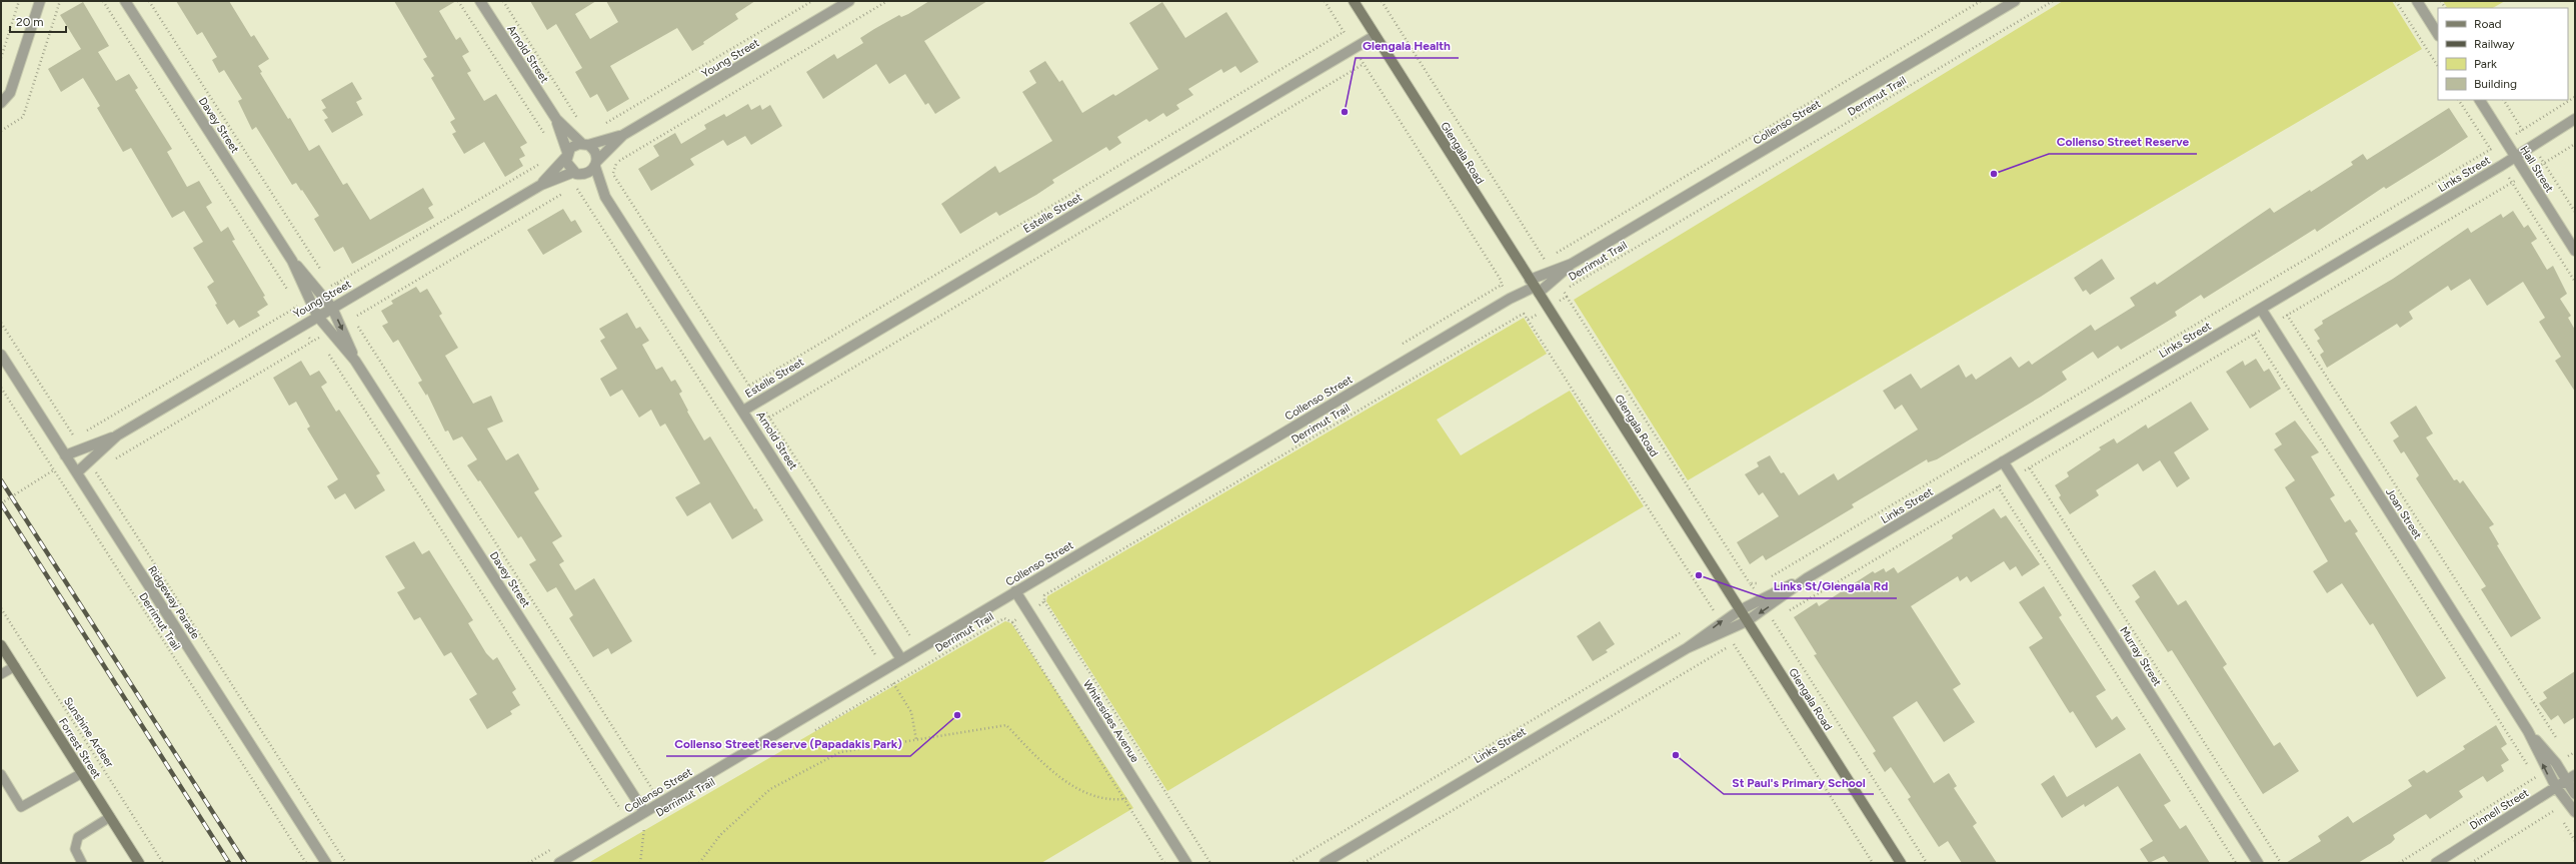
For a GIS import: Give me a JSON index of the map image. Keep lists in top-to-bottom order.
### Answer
{
  "streets": {
    "street": [
      "Arnold Street",
      "Young Street",
      "Collenso Street",
      "Davey Street",
      "Glengala Road",
      "Hall Street",
      "Links Street",
      "Estelle Street",
      "Joan Street",
      "Ridgeway Parade",
      "Murray Street",
      "Whitesides Avenue",
      "Forrest Street",
      "Dinnell Street"
    ],
    "path": ["Derrimut Trail", "Sunshine Ardeer"]
  },
  "crossings": [
    ["Arnold Street", "Young Street"],
    ["Arnold Street", "Collenso Street"],
    ["Arnold Street", "Estelle Street"],
    ["Young Street", "Davey Street"],
    ["Young Street", "Ridgeway Parade"],
    ["Derrimut Trail", "Glengala Road"],
    ["Derrimut Trail", "Whitesides Avenue"],
    ["Collenso Street", "Davey Street"],
    ["Collenso Street", "Glengala Road"],
    ["Collenso Street", "Whitesides Avenue"],
    ["Glengala Road", "Links Street"],
    ["Glengala Road", "Estelle Street"],
    ["Hall Street", "Links Street"],
    ["Links Street", "Joan Street"],
    ["Links Street", "Murray Street"],
    ["Joan Street", "Dinnell Street"]
  ],
  "places": [
    "Glengala Health",
    "Collenso Street Reserve",
    "Links St/Glengala Rd",
    "Collenso Street Reserve (Papadakis Park)",
    "St Paul's Primary School"
  ],
  "legend": [
    "Road",
    "Railway",
    "Park",
    "Building"
  ],
  "scale_bar": "20 m"
}
